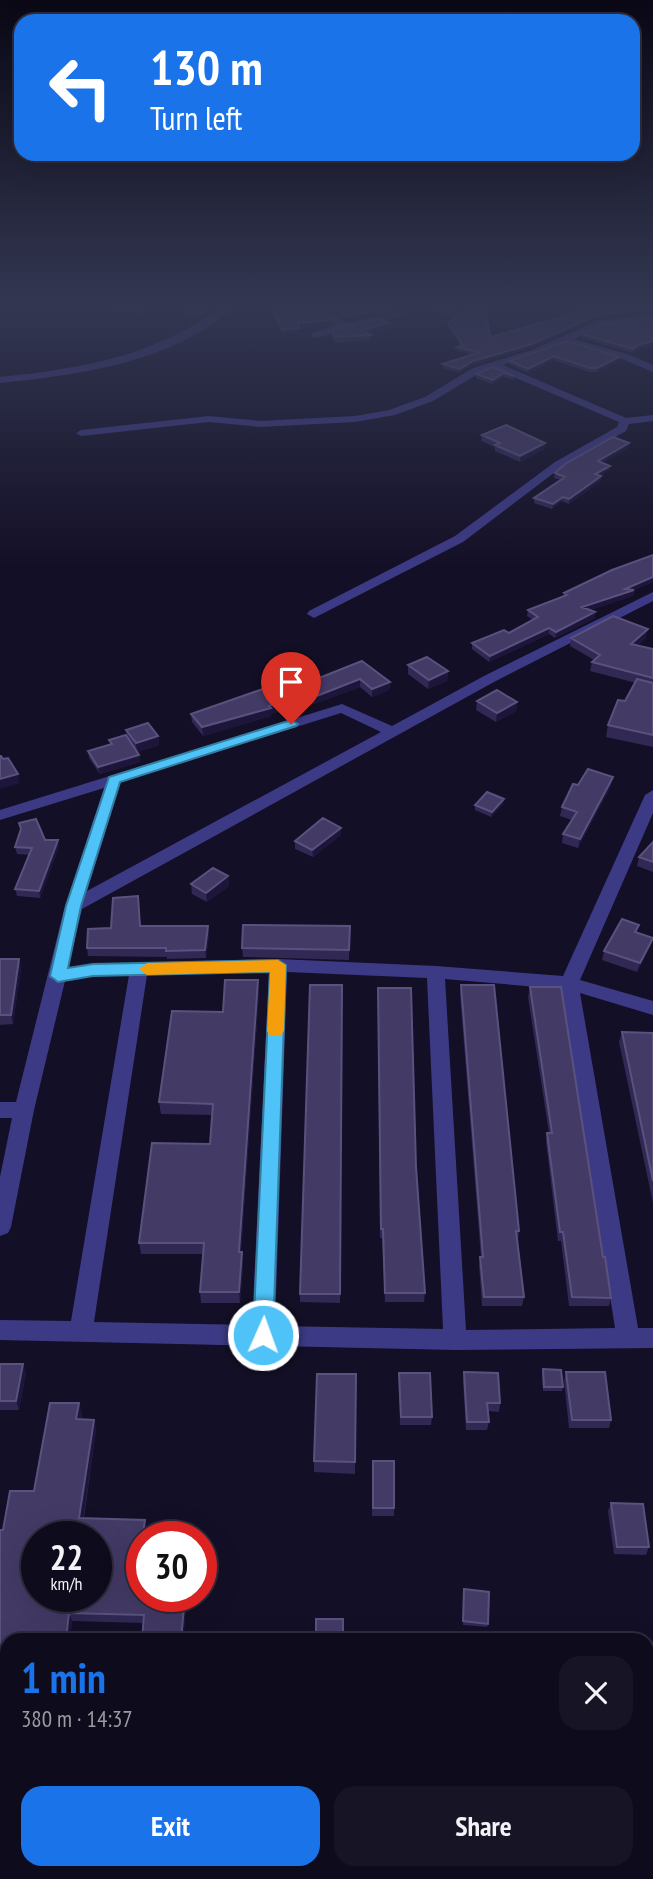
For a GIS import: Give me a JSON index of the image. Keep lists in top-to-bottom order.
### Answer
{
  "page": {
    "turn": ["130 m", "Turn left"],
    "speed": "22 km/h",
    "limit": "30",
    "heading": ["1 min", "380 m · 14:37"],
    "buttons": ["Exit", "Share"]
  }
}
